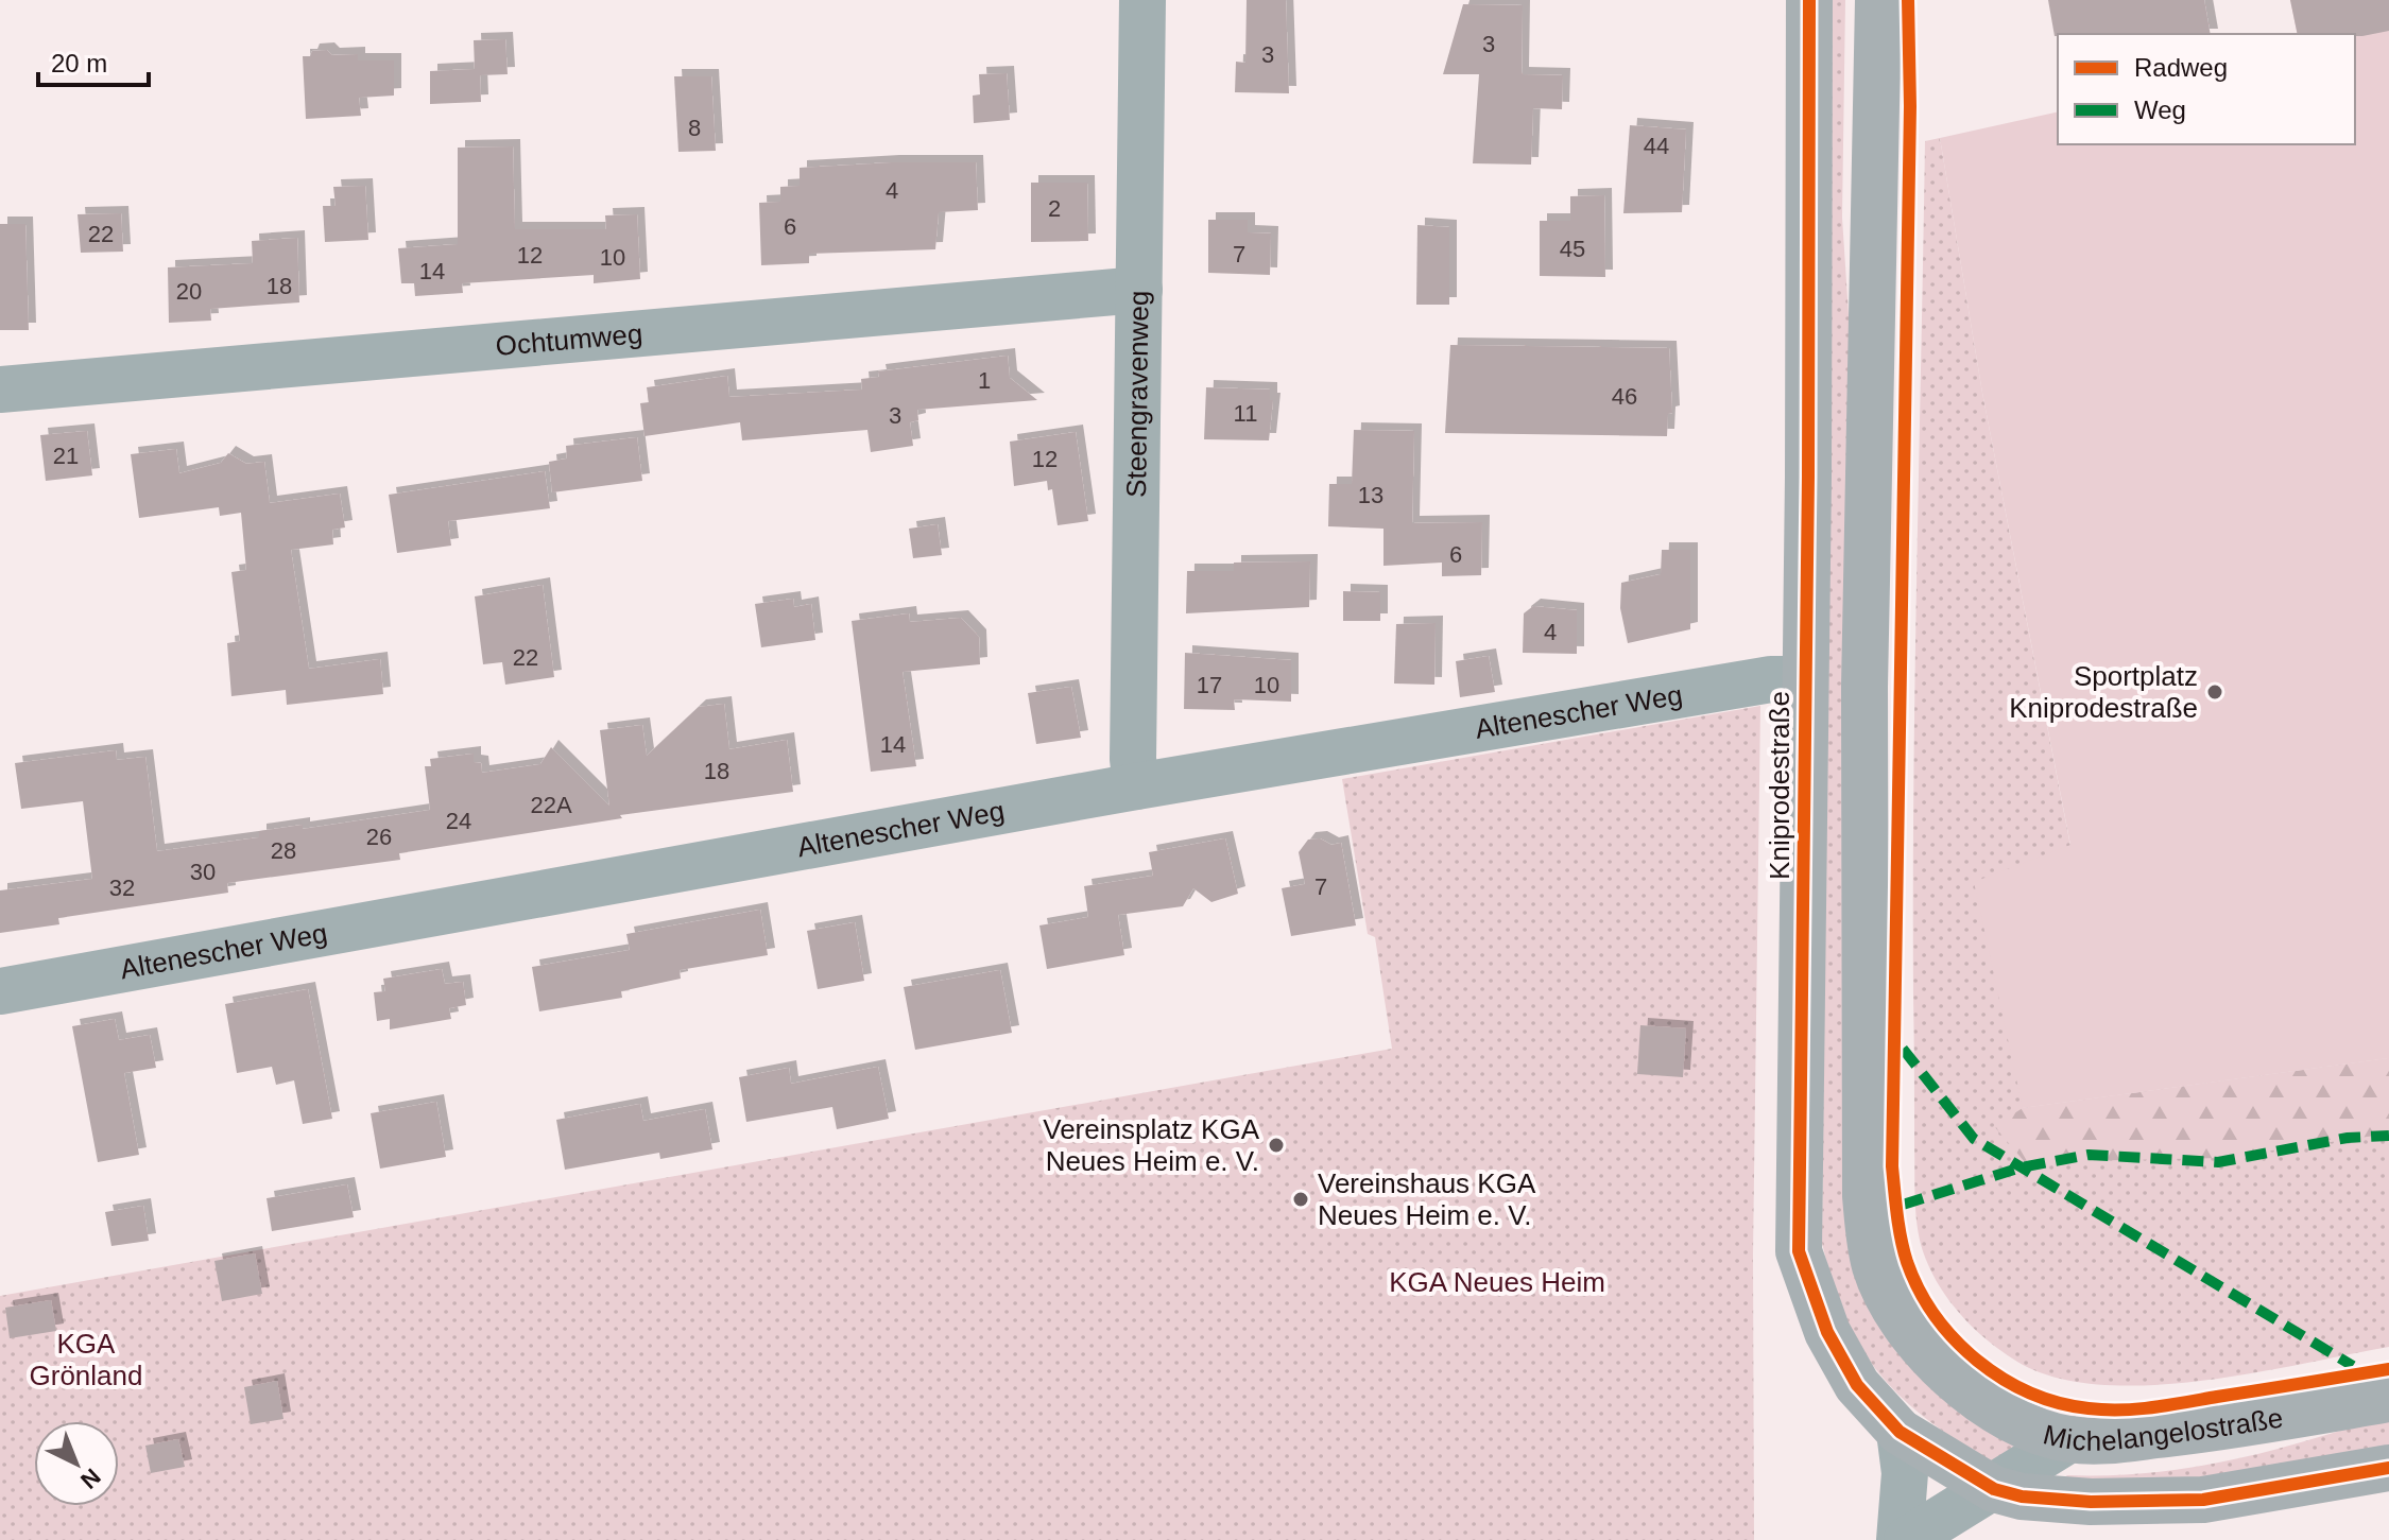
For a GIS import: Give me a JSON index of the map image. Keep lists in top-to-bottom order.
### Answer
{
  "streets": {
    "main road": ["Kniprodestraße", "Michelangelostraße"],
    "street": ["Ochtumweg", "Steengravenweg", "Altenescher Weg"]
  },
  "crossings": [
    ["Ochtumweg", "Steengravenweg"],
    ["Steengravenweg", "Altenescher Weg"],
    ["Altenescher Weg", "Kniprodestraße"]
  ],
  "parks": ["KGA Neues Heim", "KGA Grönland"],
  "places": ["Sportplatz Kniprodestraße", "Vereinsplatz KGA Neues Heim e. V.", "Vereinshaus KGA Neues Heim e. V."],
  "house_numbers": [
    "3",
    "3",
    "8",
    "44",
    "4",
    "2",
    "6",
    "22",
    "45",
    "7",
    "12",
    "10",
    "14",
    "18",
    "20",
    "1",
    "46",
    "11",
    "3",
    "21",
    "12",
    "13",
    "6",
    "4",
    "22",
    "17",
    "10",
    "14",
    "18",
    "22A",
    "24",
    "26",
    "28",
    "30",
    "7",
    "32"
  ],
  "legend": ["Radweg", "Weg"],
  "scale_bar": "20 m",
  "north": "bottom right"
}
